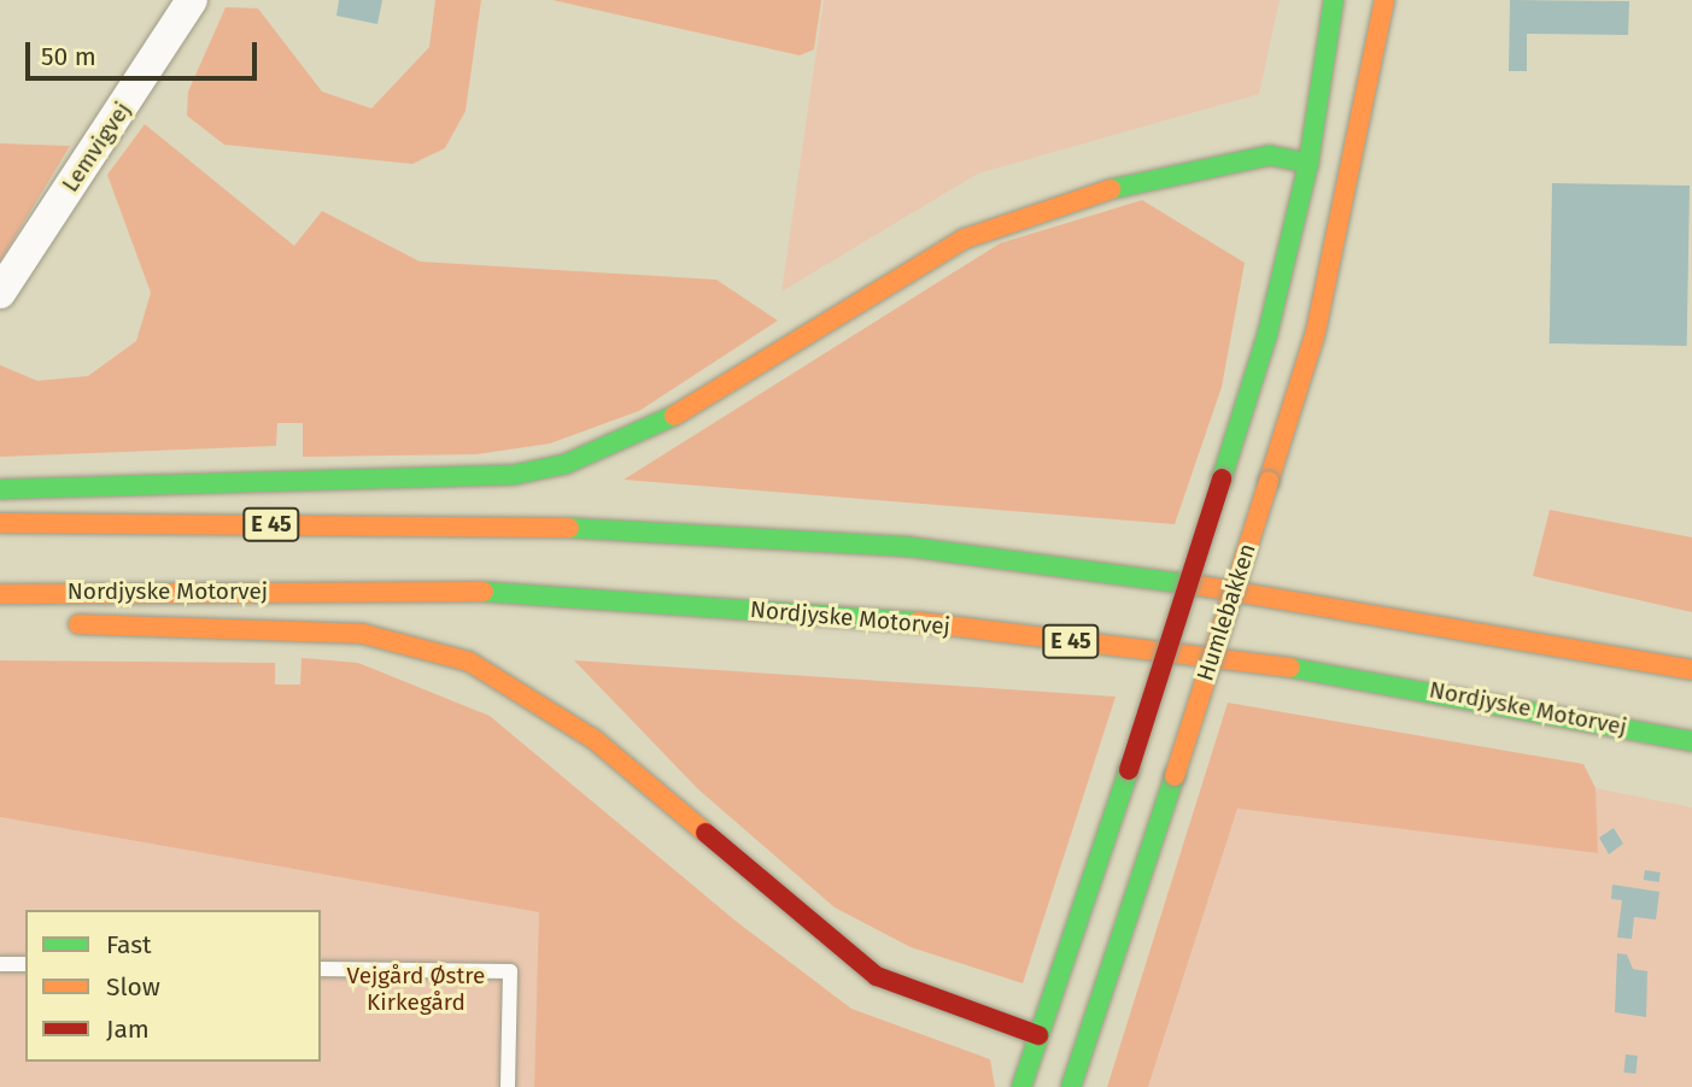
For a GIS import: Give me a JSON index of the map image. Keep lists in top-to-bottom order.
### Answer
{
  "streets": {
    "main road": ["E 45", "Nordjyske Motorvej", "Humlebakken"],
    "street": ["Lemvigvej"]
  },
  "parks": ["Vejgård Østre Kirkegård"],
  "legend": ["Fast", "Slow", "Jam"],
  "scale_bar": "50 m"
}
